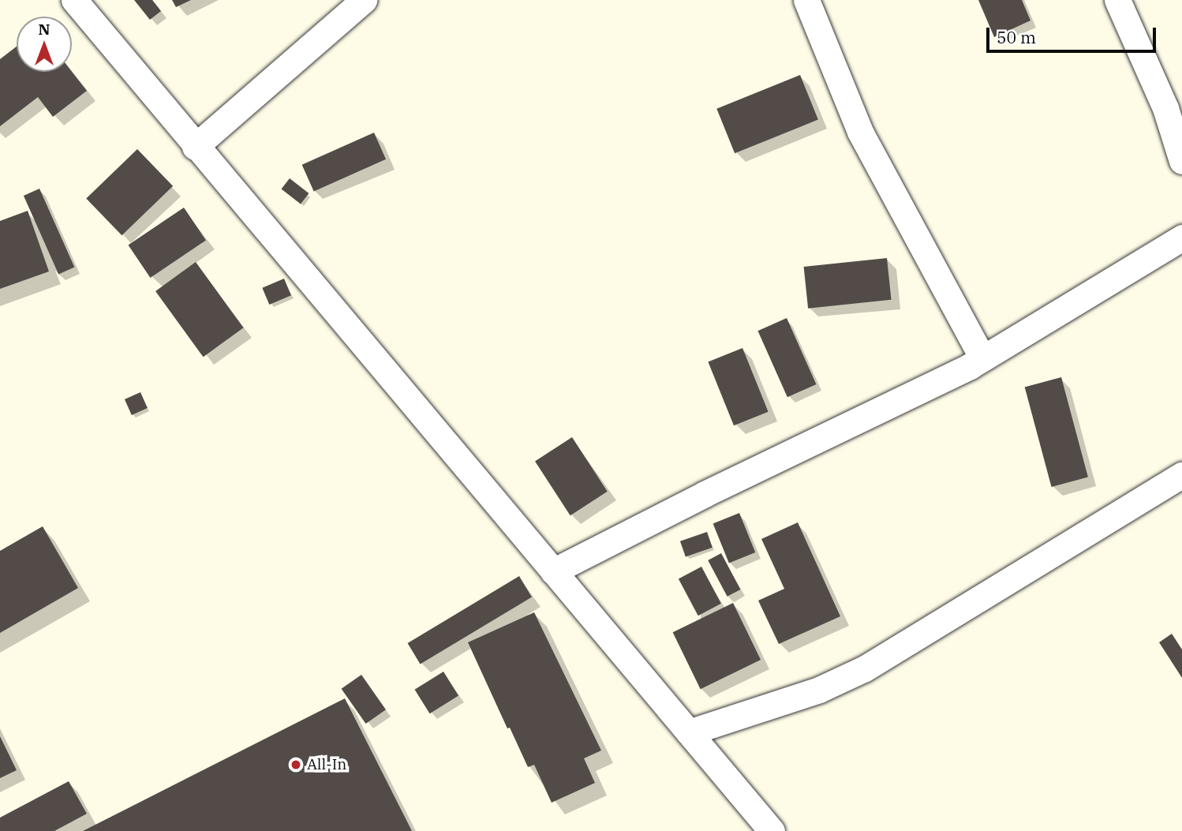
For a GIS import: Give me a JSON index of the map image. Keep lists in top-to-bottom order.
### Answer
{
  "places": ["All-In"],
  "scale_bar": "50 m",
  "north": "top"
}
